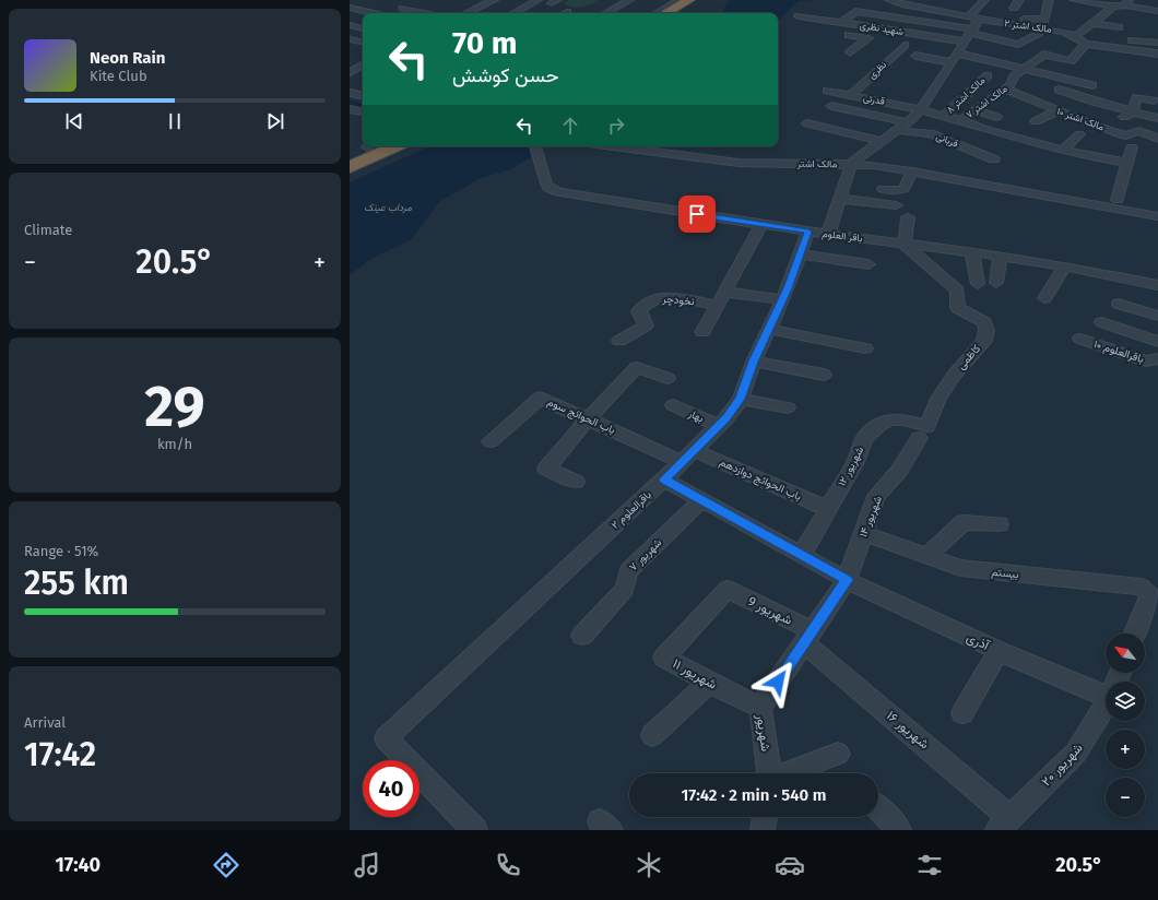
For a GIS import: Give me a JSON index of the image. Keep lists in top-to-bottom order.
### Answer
{
  "streets": {
    "street": [
      "مالک اشتر ۲",
      "شهید نظری",
      "نظری",
      "مالک اشتر ۸",
      "قدرتی",
      "مالک اشتر ۷",
      "مالک اشتر ۱۰",
      "قربانی",
      "مالک اشتر",
      "باقر العلوم",
      "نخودچر",
      "باقرالعلوم ۱۰",
      "کاظمی",
      "باب الحوائج سوم",
      "بهار",
      "شهریور ۱۲",
      "باب الحوائج دوازدهم",
      "باقرالعلوم ۲",
      "شهریور ۱۴",
      "شهریور ۷",
      "بیستم",
      "شهریور 9",
      "آذری",
      "شهریور ۱۱",
      "شهریور ۱۶",
      "شهریور",
      "شهریور ۲۰"
    ]
  },
  "crossings": [
    ["مالک اشتر ۲", "مالک اشتر"],
    ["شهید نظری", "مالک اشتر"],
    ["نظری", "قدرتی"],
    ["مالک اشتر ۸", "مالک اشتر ۷"],
    ["قدرتی", "مالک اشتر ۷"],
    ["قدرتی", "مالک اشتر"],
    ["مالک اشتر ۷", "مالک اشتر ۱۰"],
    ["مالک اشتر ۷", "مالک اشتر"],
    ["قربانی", "مالک اشتر"],
    ["باقر العلوم", "کاظمی"],
    ["باقر العلوم", "باقرالعلوم ۲"],
    ["کاظمی", "شهریور ۱۲"],
    ["کاظمی", "شهریور ۱۴"],
    ["باب الحوائج سوم", "باب الحوائج دوازدهم"],
    ["باب الحوائج سوم", "باقرالعلوم ۲"],
    ["بهار", "باقرالعلوم ۲"],
    ["شهریور ۱۲", "باب الحوائج دوازدهم"],
    ["شهریور ۱۲", "شهریور ۱۴"],
    ["شهریور ۱۲", "آذری"],
    ["باب الحوائج دوازدهم", "باقرالعلوم ۲"],
    ["باقرالعلوم ۲", "آذری"],
    ["شهریور ۱۴", "بیستم"],
    ["شهریور ۱۴", "آذری"],
    ["شهریور ۱۴", "شهریور"],
    ["شهریور ۷", "آذری"],
    ["شهریور 9", "شهریور ۱۱"],
    ["شهریور 9", "شهریور ۱۶"],
    ["شهریور 9", "شهریور"],
    ["آذری", "شهریور"],
    ["شهریور ۱۱", "شهریور"],
    ["شهریور ۱۶", "شهریور"],
    ["شهریور ۱۶", "شهریور ۲۰"]
  ],
  "water": ["مرداب عینک"],
  "north": "top left",
  "page": {
    "turn": ["70 m", "حسن کوشش"],
    "song": ["Neon Rain", "Kite Club"],
    "tile": [
      "Climate",
      ["29", "km/h"],
      ["Range · 51%", "255 km"],
      ["Arrival", "17:42"]
    ],
    "heat": ["−", "20.5°", "+"],
    "map_buttons": ["+", "−"],
    "limit": "40",
    "trip": "17:42 · 2 min · 540 m",
    "tabs": ["17:40", "20.5°"]
  }
}
